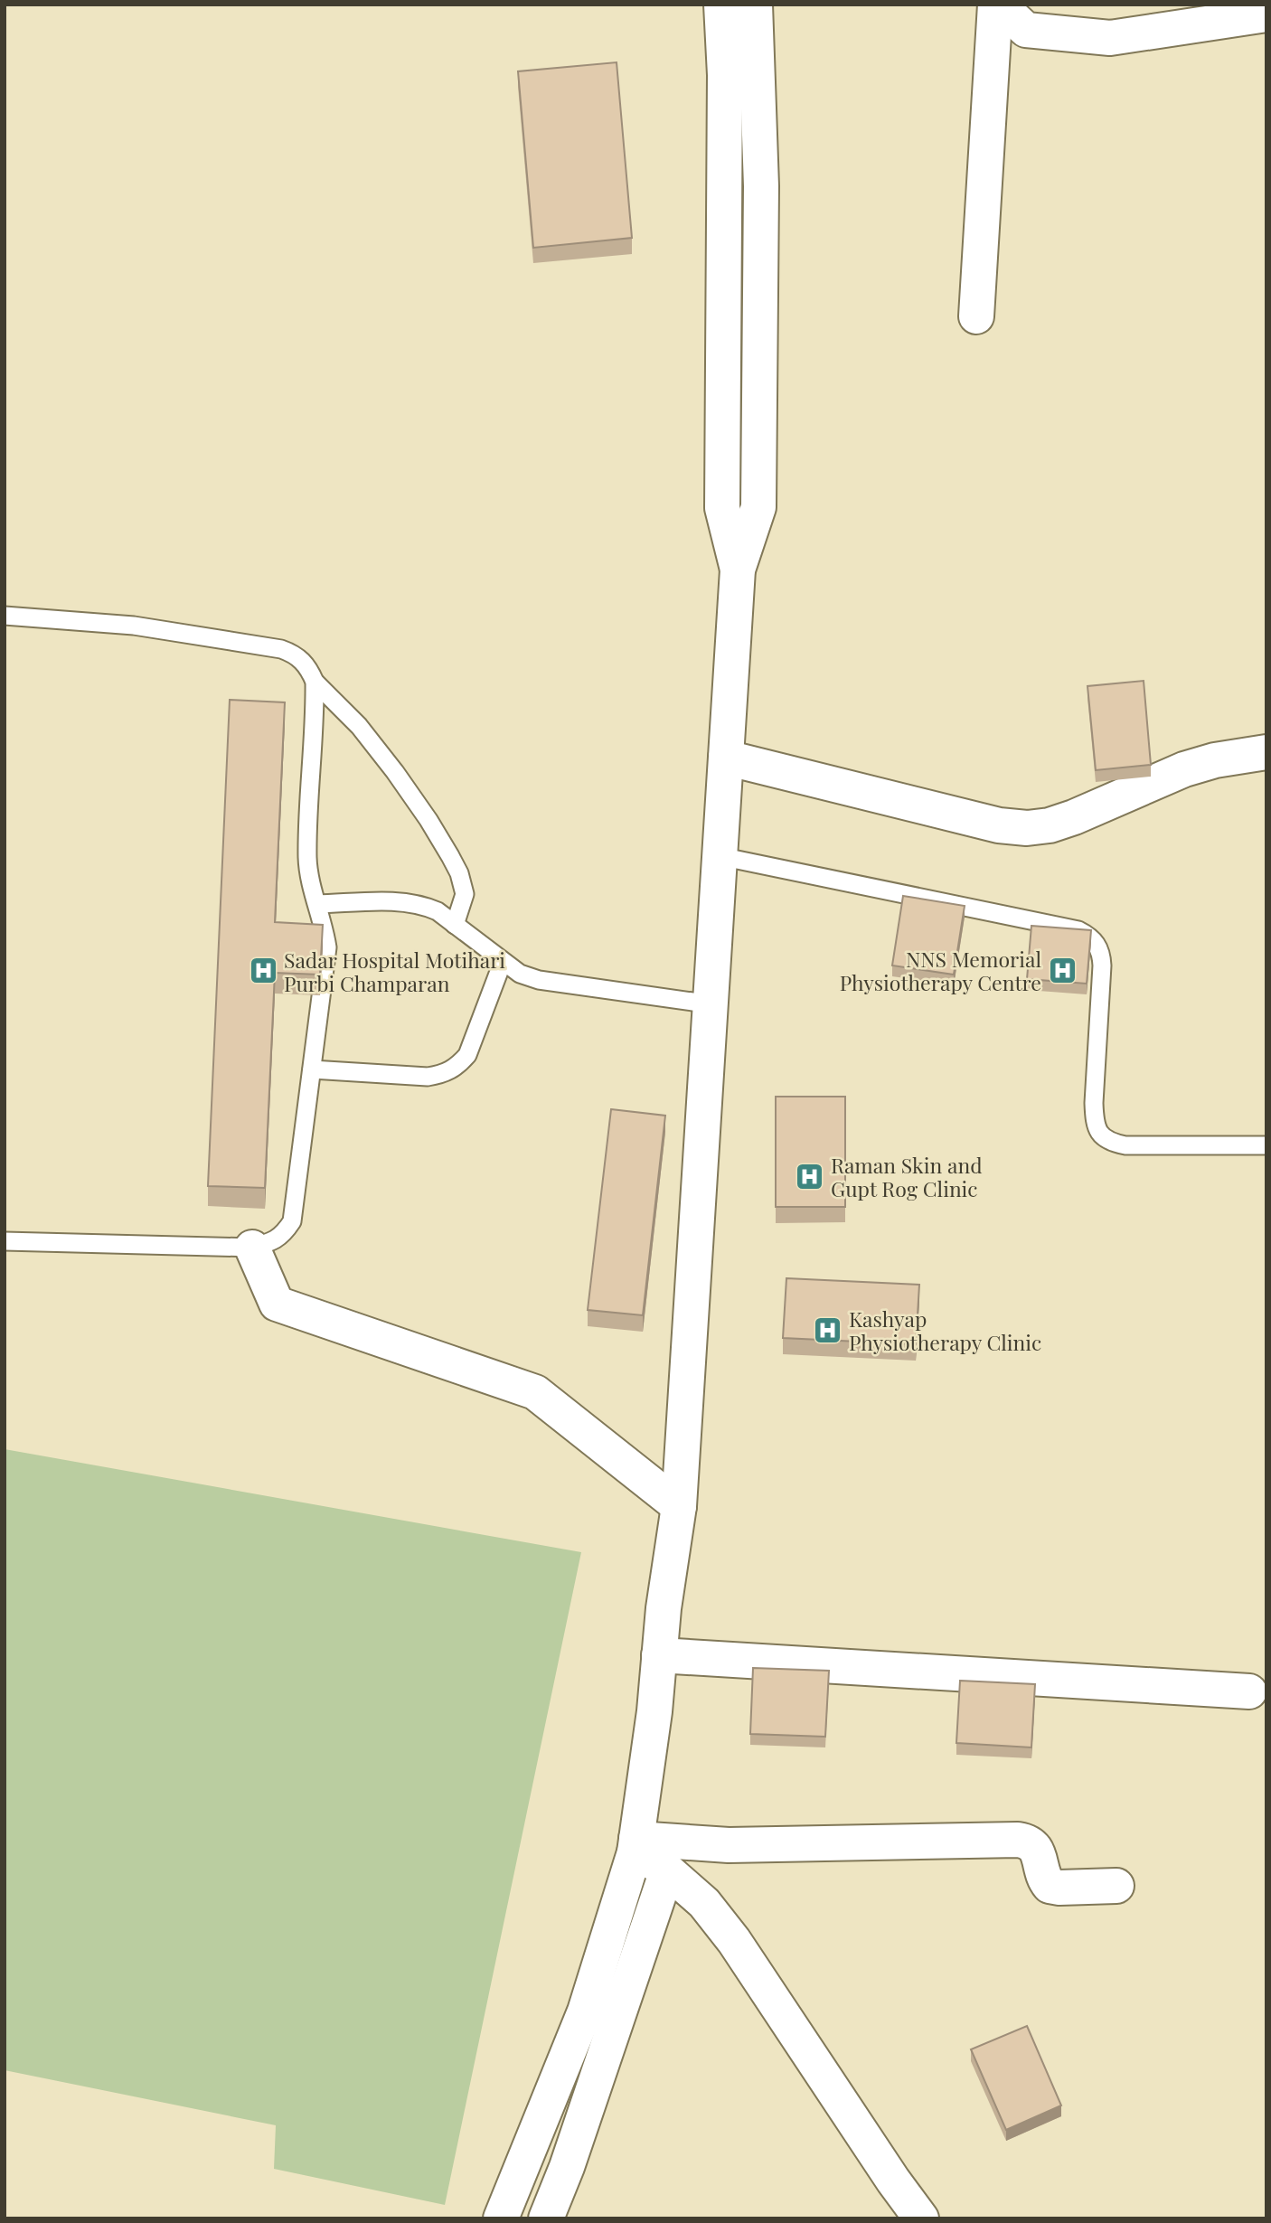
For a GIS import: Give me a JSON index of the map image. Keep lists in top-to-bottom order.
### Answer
{
  "places": {
    "hospital": [
      "NNS Memorial Physiotherapy Centre",
      "Sadar Hospital Motihari Purbi Champaran",
      "Raman Skin and Gupt Rog Clinic",
      "Kashyap Physiotherapy Clinic"
    ]
  }
}
